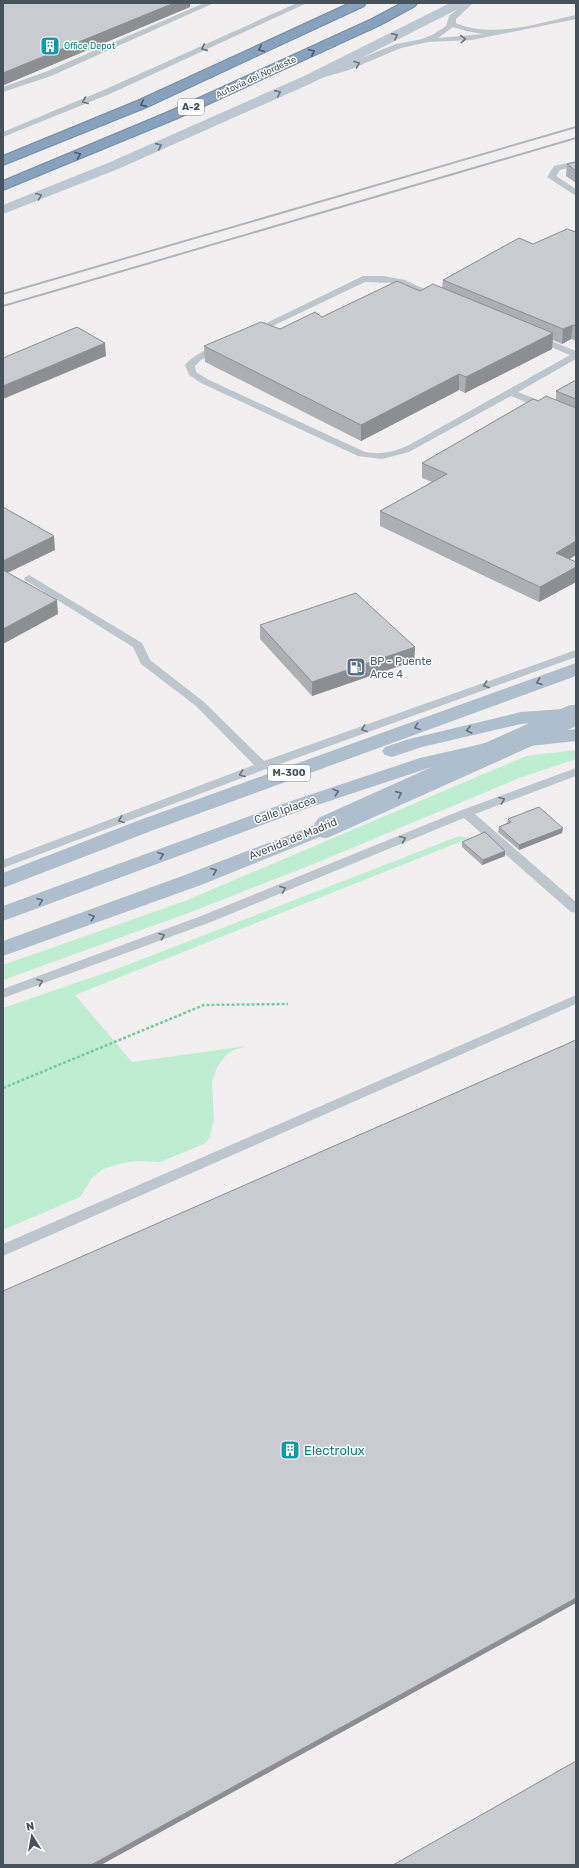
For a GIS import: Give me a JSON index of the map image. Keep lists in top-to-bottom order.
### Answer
{
  "streets": {
    "highway": ["Autovía del Nordeste", "A-2"],
    "main road": ["M-300", "Calle Iplacea", "Avenida de Madrid"]
  },
  "crossings": [
    ["Calle Iplacea", "Avenida de Madrid"]
  ],
  "places": {
    "building": ["Office Depot", "Electrolux"],
    "fuel station": ["BP - Puente Arce 4"]
  },
  "north": "top"
}
